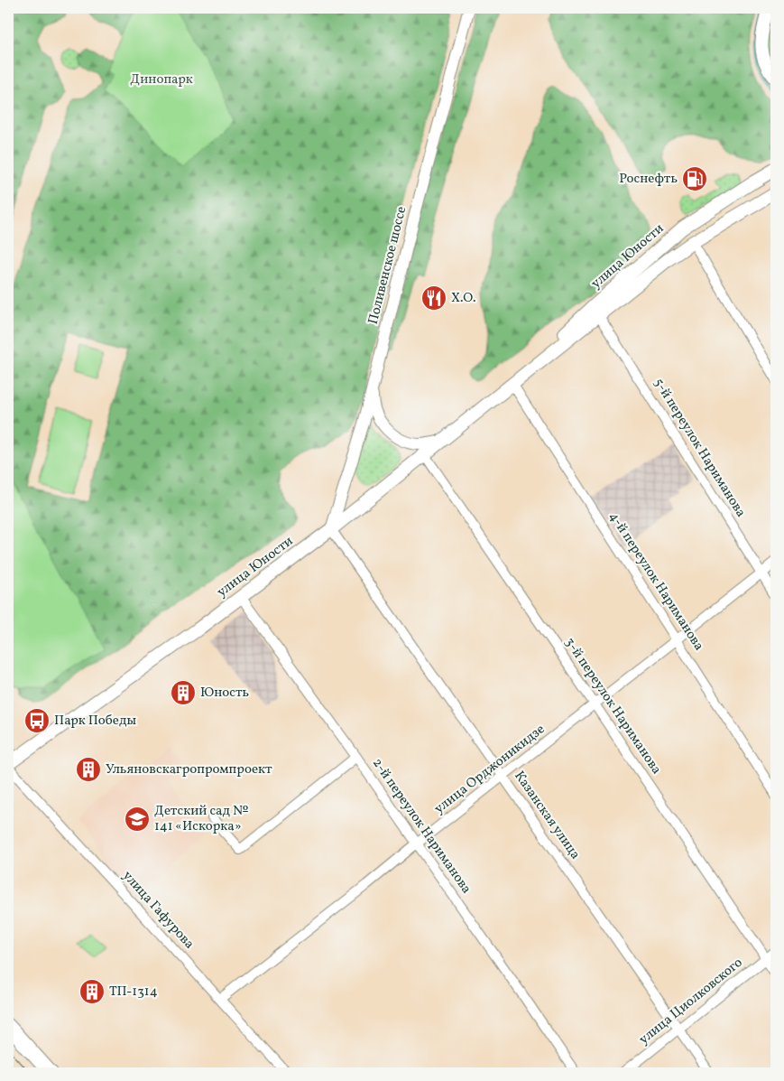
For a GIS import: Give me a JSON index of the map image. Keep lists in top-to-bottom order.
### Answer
{
  "streets": {
    "main road": ["улица Юности"],
    "street": [
      "Поливенское шоссе",
      "5-й переулок Нариманова",
      "4-й переулок Нариманова",
      "3-й переулок Нариманова",
      "улица Орджоникидзе",
      "Казанская улица",
      "2-й переулок Нариманова",
      "улица Гафурова",
      "улица Циолковского"
    ]
  },
  "crossings": [
    ["улица Юности", "Поливенское шоссе"],
    ["улица Юности", "5-й переулок Нариманова"],
    ["улица Юности", "4-й переулок Нариманова"],
    ["улица Юности", "3-й переулок Нариманова"],
    ["улица Юности", "Казанская улица"],
    ["улица Юности", "2-й переулок Нариманова"],
    ["улица Юности", "улица Гафурова"],
    ["Поливенское шоссе", "Казанская улица"],
    ["5-й переулок Нариманова", "улица Орджоникидзе"],
    ["4-й переулок Нариманова", "улица Орджоникидзе"],
    ["3-й переулок Нариманова", "улица Орджоникидзе"],
    ["3-й переулок Нариманова", "улица Циолковского"],
    ["улица Орджоникидзе", "Казанская улица"],
    ["улица Орджоникидзе", "2-й переулок Нариманова"],
    ["улица Орджоникидзе", "улица Гафурова"],
    ["Казанская улица", "улица Циолковского"]
  ],
  "parks": ["Динопарк"],
  "places": {
    "fuel station": ["Роснефть"],
    "restaurant": ["Х.О."],
    "building": ["Юность", "Ульяновскагропромпроект", "ТП-1314"],
    "bus stop": ["Парк Победы"],
    "school or university": ["Детский сад № 141 «Искорка»"]
  }
}
